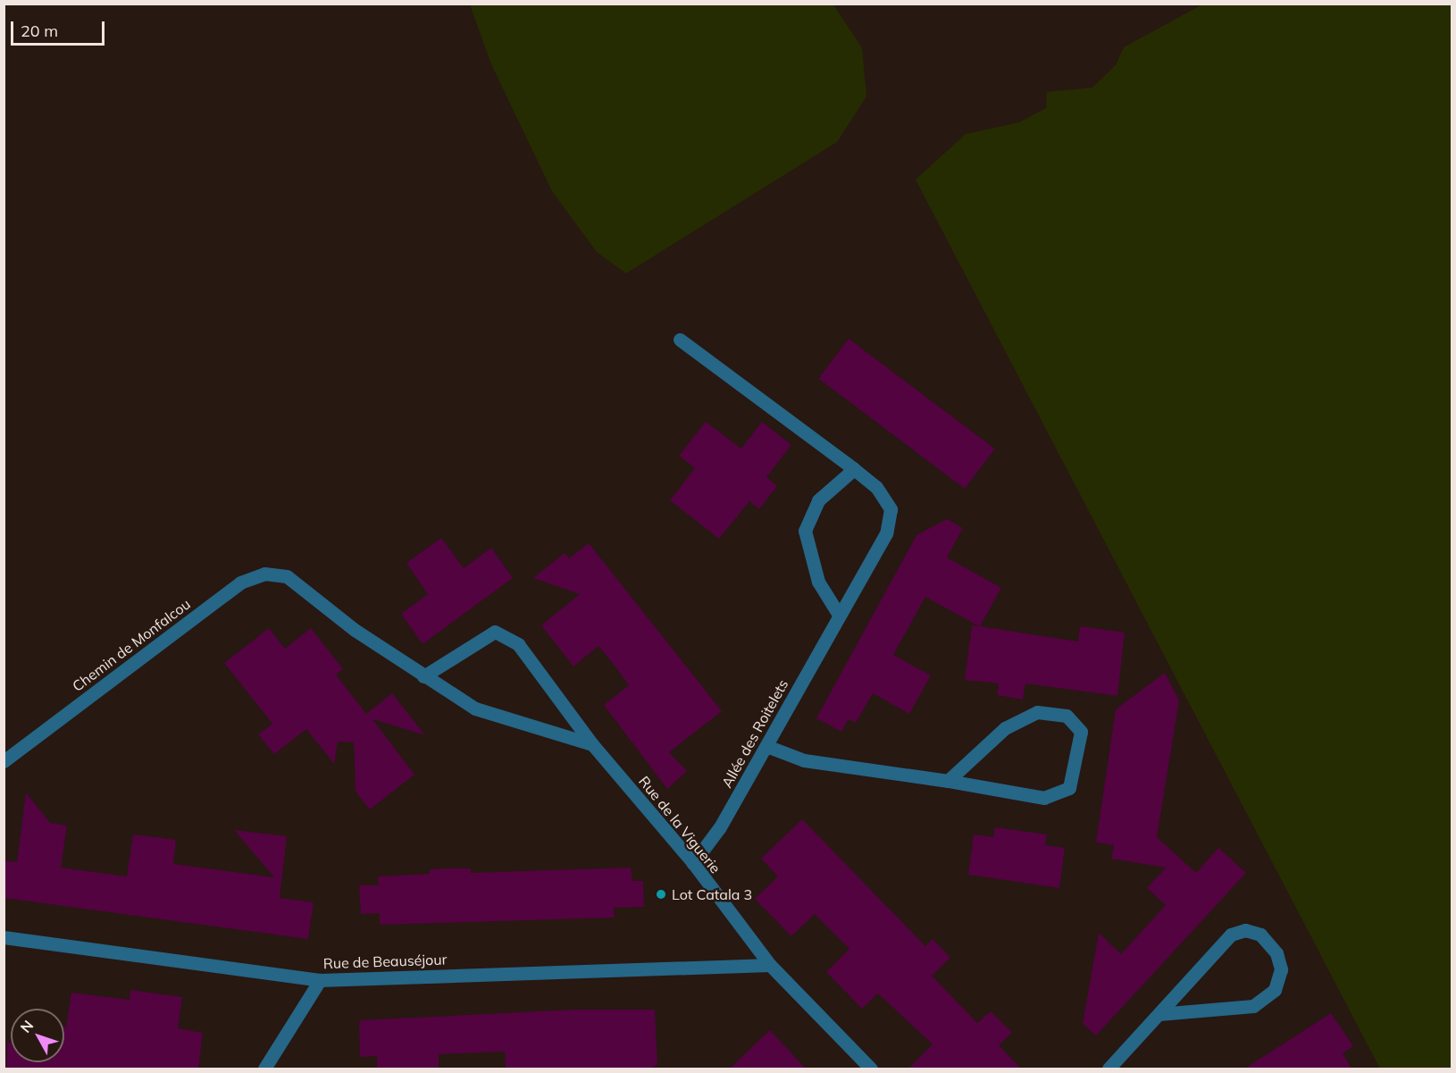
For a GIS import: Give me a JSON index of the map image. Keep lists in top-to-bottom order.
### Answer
{
  "streets": {
    "street": [
      "Chemin de Monfalcou",
      "Allée des Roitelets",
      "Rue de la Viguerie",
      "Rue de Beauséjour"
    ]
  },
  "crossings": [
    ["Chemin de Monfalcou", "Rue de la Viguerie"],
    ["Allée des Roitelets", "Rue de la Viguerie"],
    ["Rue de la Viguerie", "Rue de Beauséjour"]
  ],
  "places": ["Lot Catala 3"],
  "scale_bar": "20 m",
  "north": "top left"
}
